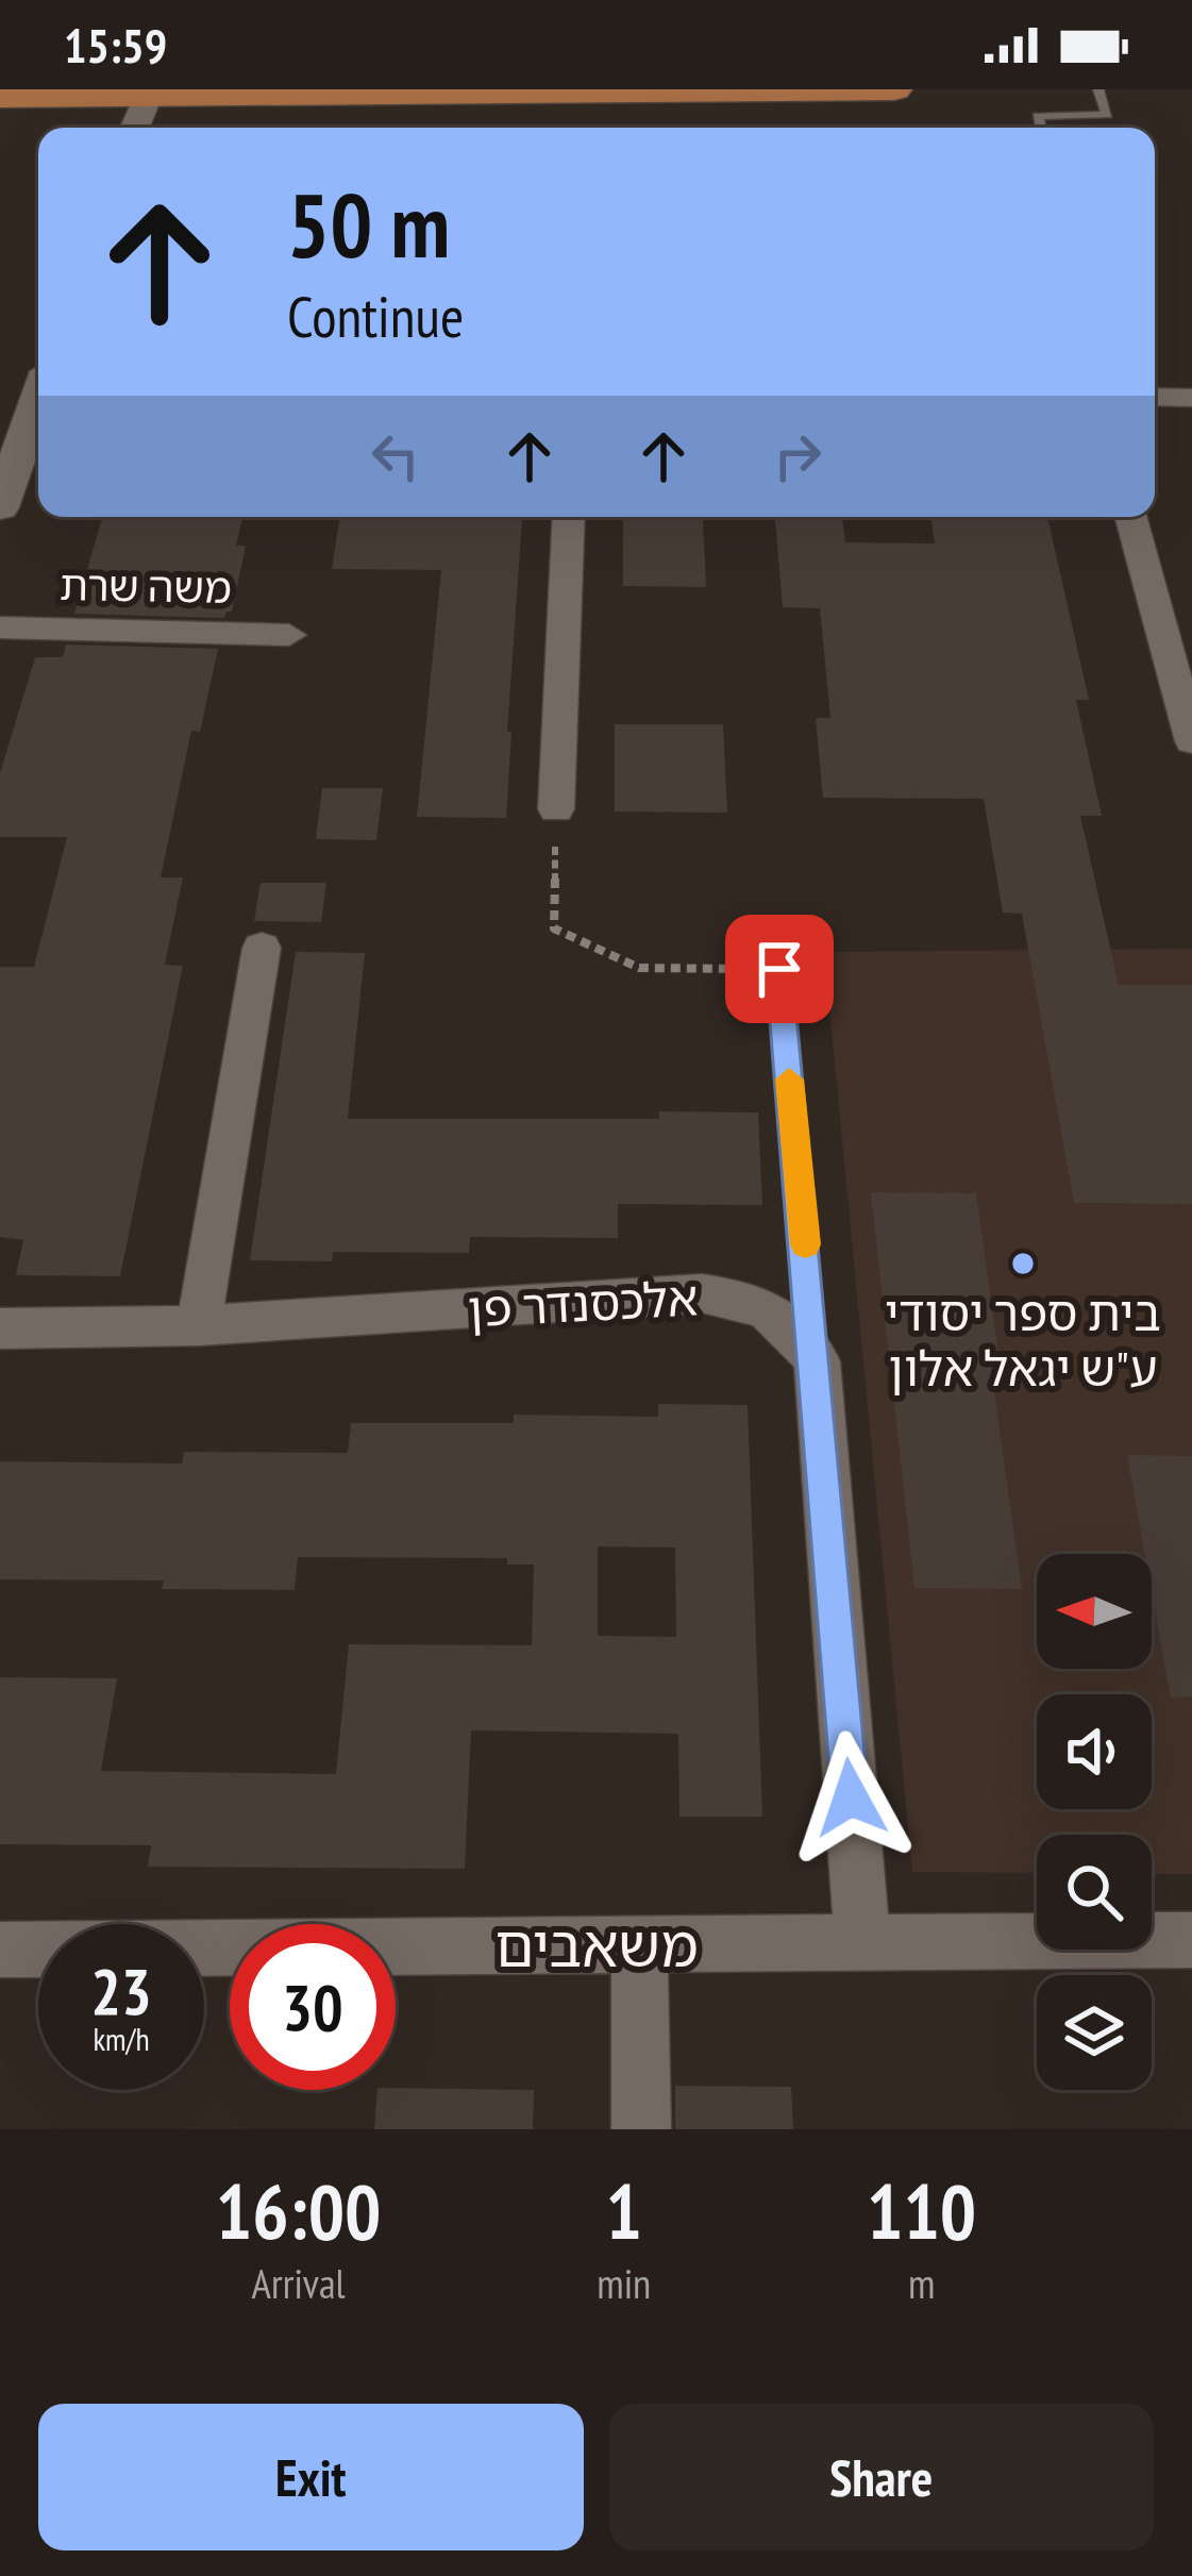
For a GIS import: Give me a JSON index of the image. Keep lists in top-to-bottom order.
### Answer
{
  "streets": {
    "street": ["משה שרת", "אלכסנדר פן", "משאבים"]
  },
  "places": ["בית ספר יסודי ע\"ש יגאל אלון"],
  "north": "left",
  "page": {
    "status": "15:59",
    "turn": ["50 m", "Continue"],
    "speed": "23 km/h",
    "limit": "30",
    "eta": [
      "16:00",
      "Arrival",
      "1",
      "min",
      "110",
      "m"
    ],
    "buttons": ["Exit", "Share"]
  }
}
